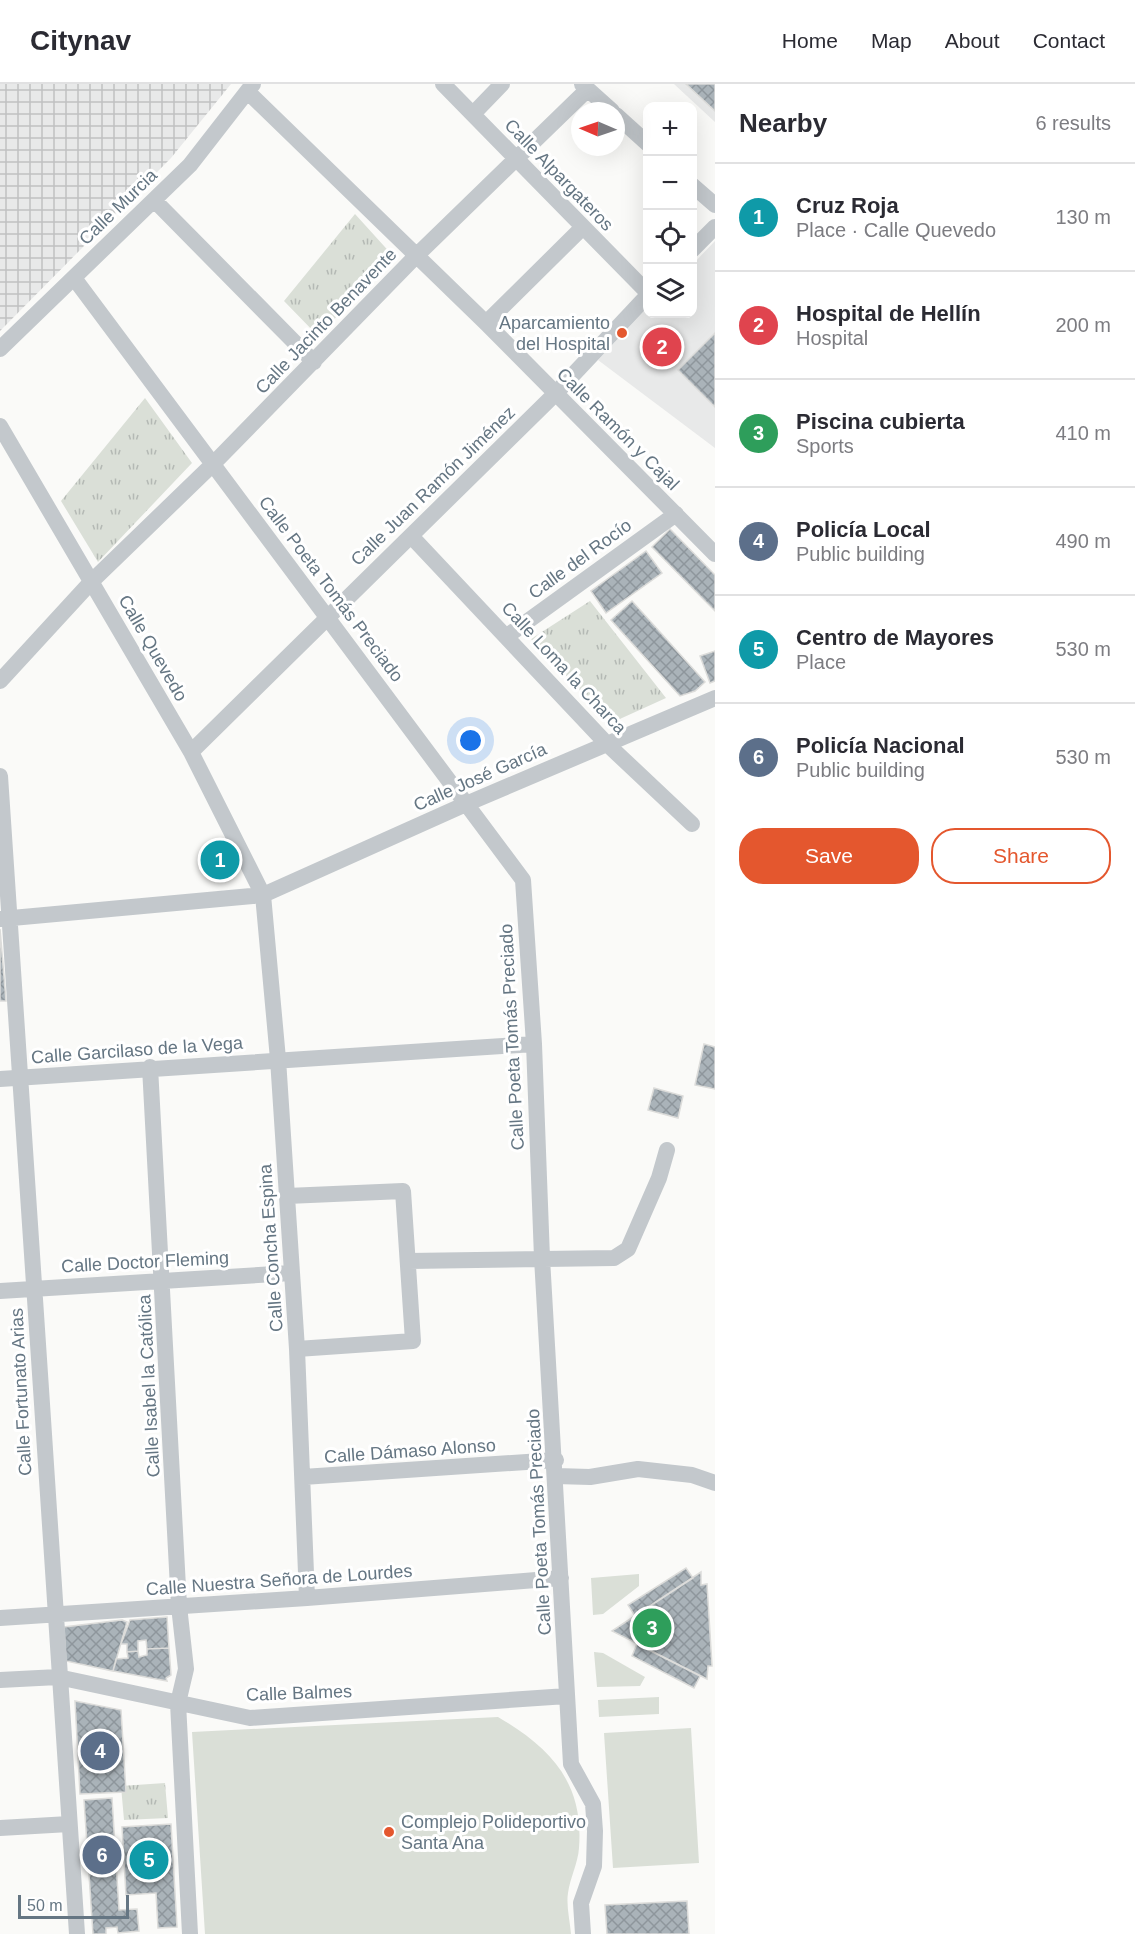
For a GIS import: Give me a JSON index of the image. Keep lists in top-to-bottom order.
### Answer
{
  "streets": {
    "street": [
      "Calle Alpargateros",
      "Calle Murcia",
      "Calle Jacinto Benavente",
      "Calle Ramón y Cajal",
      "Calle Juan Ramón Jiménez",
      "Calle del Rocío",
      "Calle Poeta Tomás Preciado",
      "Calle Quevedo",
      "Calle Loma la Charca",
      "Calle José García",
      "Calle Garcilaso de la Vega",
      "Calle Concha Espina",
      "Calle Doctor Fleming",
      "Calle Isabel la Católica",
      "Calle Fortunato Arias",
      "Calle Dámaso Alonso",
      "Calle Nuestra Señora de Lourdes",
      "Calle Balmes"
    ]
  },
  "crossings": [
    ["Calle Alpargateros", "Calle Jacinto Benavente"],
    ["Calle Murcia", "Calle Ramón y Cajal"],
    ["Calle Murcia", "Calle Poeta Tomás Preciado"],
    ["Calle Jacinto Benavente", "Calle Ramón y Cajal"],
    ["Calle Jacinto Benavente", "Calle Poeta Tomás Preciado"],
    ["Calle Jacinto Benavente", "Calle Quevedo"],
    ["Calle Ramón y Cajal", "Calle Juan Ramón Jiménez"],
    ["Calle Ramón y Cajal", "Calle del Rocío"],
    ["Calle Juan Ramón Jiménez", "Calle Poeta Tomás Preciado"],
    ["Calle Juan Ramón Jiménez", "Calle Quevedo"],
    ["Calle Juan Ramón Jiménez", "Calle Loma la Charca"],
    ["Calle del Rocío", "Calle Loma la Charca"],
    ["Calle Poeta Tomás Preciado", "Calle José García"],
    ["Calle Poeta Tomás Preciado", "Calle Garcilaso de la Vega"],
    ["Calle Poeta Tomás Preciado", "Calle Dámaso Alonso"],
    ["Calle Poeta Tomás Preciado", "Calle Nuestra Señora de Lourdes"],
    ["Calle Poeta Tomás Preciado", "Calle Balmes"],
    ["Calle Quevedo", "Calle José García"],
    ["Calle Quevedo", "Calle Concha Espina"],
    ["Calle Loma la Charca", "Calle José García"],
    ["Calle José García", "Calle Concha Espina"],
    ["Calle José García", "Calle Fortunato Arias"],
    ["Calle Garcilaso de la Vega", "Calle Concha Espina"],
    ["Calle Garcilaso de la Vega", "Calle Isabel la Católica"],
    ["Calle Garcilaso de la Vega", "Calle Fortunato Arias"],
    ["Calle Concha Espina", "Calle Doctor Fleming"],
    ["Calle Concha Espina", "Calle Dámaso Alonso"],
    ["Calle Concha Espina", "Calle Nuestra Señora de Lourdes"],
    ["Calle Doctor Fleming", "Calle Isabel la Católica"],
    ["Calle Doctor Fleming", "Calle Fortunato Arias"],
    ["Calle Isabel la Católica", "Calle Nuestra Señora de Lourdes"],
    ["Calle Isabel la Católica", "Calle Balmes"],
    ["Calle Fortunato Arias", "Calle Nuestra Señora de Lourdes"],
    ["Calle Fortunato Arias", "Calle Balmes"]
  ],
  "places": ["Aparcamiento del Hospital", "Complejo Polideportivo Santa Ana"],
  "scale_bar": "50 m",
  "north": "left",
  "page": {
    "header": "Citynav",
    "nav": [
      "Home",
      "Map",
      "About",
      "Contact"
    ],
    "heading": ["Nearby", "6 results"],
    "map_buttons": ["+", "−"],
    "list": [
      {
        "mark": "1",
        "name": "Cruz Roja",
        "note": "Place · Calle Quevedo",
        "value": "130 m"
      },
      {
        "mark": "2",
        "name": "Hospital de Hellín",
        "note": "Hospital",
        "value": "200 m"
      },
      {
        "mark": "3",
        "name": "Piscina cubierta",
        "note": "Sports",
        "value": "410 m"
      },
      {
        "mark": "4",
        "name": "Policía Local",
        "note": "Public building",
        "value": "490 m"
      },
      {
        "mark": "5",
        "name": "Centro de Mayores",
        "note": "Place",
        "value": "530 m"
      },
      {
        "mark": "6",
        "name": "Policía Nacional",
        "note": "Public building",
        "value": "530 m"
      }
    ],
    "pins": [
      "2",
      "1",
      "3",
      "4",
      "6",
      "5"
    ],
    "buttons": ["Save", "Share"],
    "scale": "50 m"
  }
}
